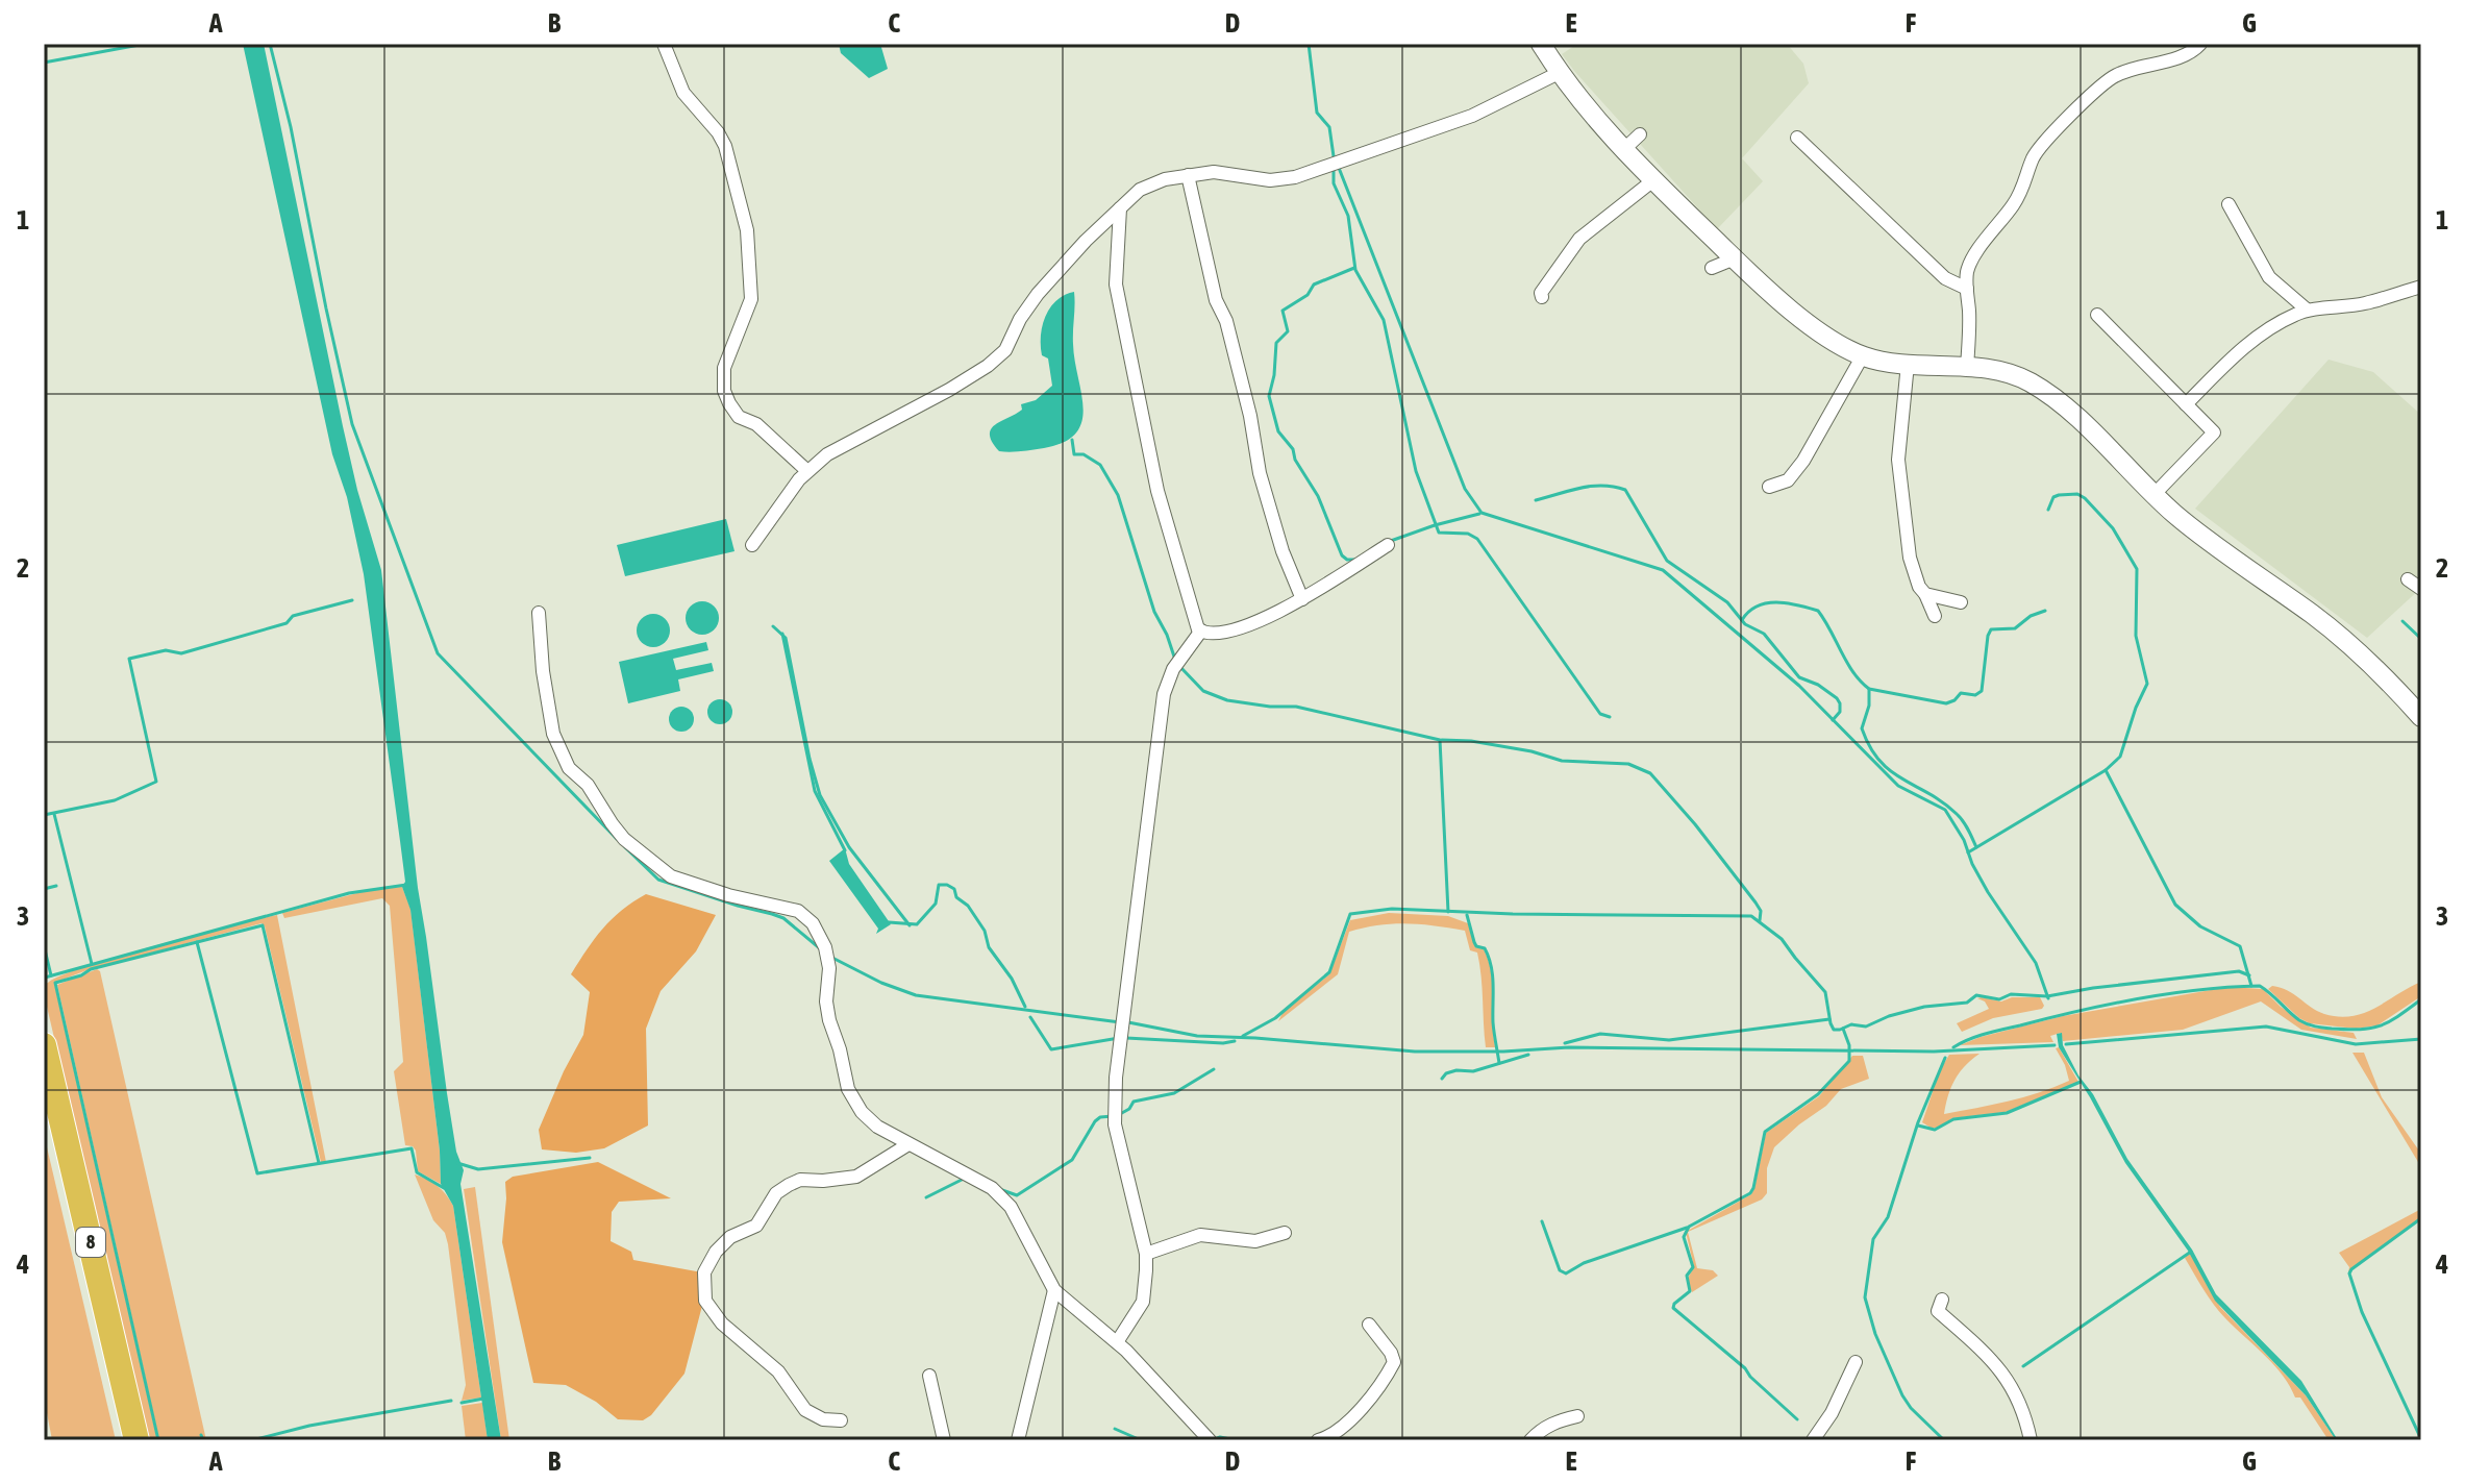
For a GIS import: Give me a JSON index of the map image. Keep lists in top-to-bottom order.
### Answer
{
  "streets": {
    "highway": ["8"]
  },
  "grid": {
    "columns": [
      "A",
      "B",
      "C",
      "D",
      "E",
      "F",
      "G"
    ],
    "rows": [
      "1",
      "2",
      "3",
      "4"
    ]
  }
}
